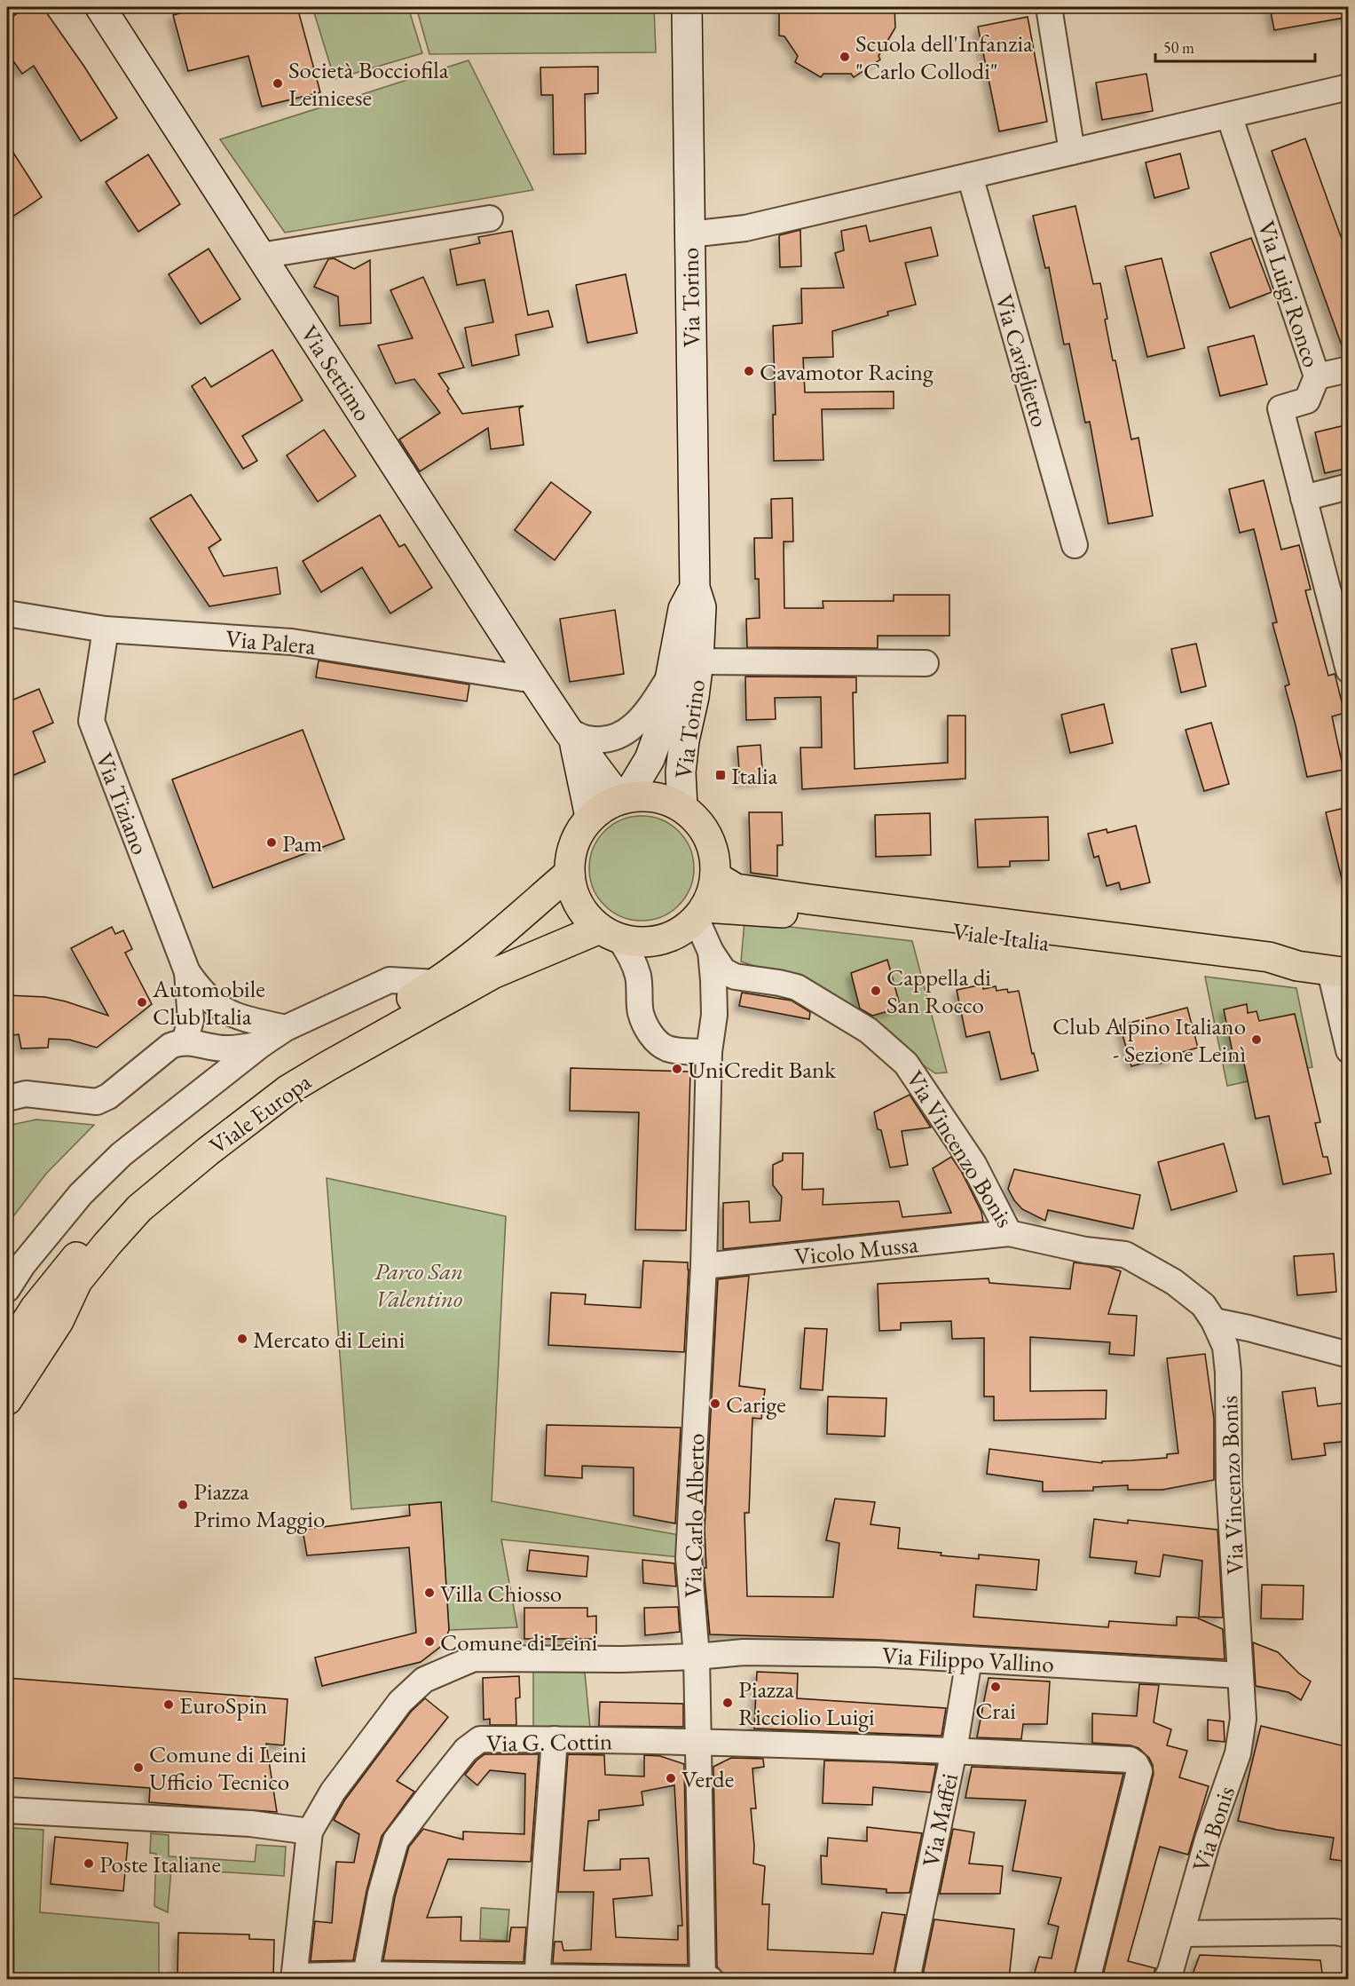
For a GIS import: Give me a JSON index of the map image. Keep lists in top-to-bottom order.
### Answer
{
  "streets": {
    "main road": [
      "Via Torino",
      "Via Settimo",
      "Viale Italia",
      "Viale Europa"
    ],
    "street": [
      "Via Luigi Ronco",
      "Via Caviglietto",
      "Via Palera",
      "Via Tiziano",
      "Via Vincenzo Bonis",
      "Vicolo Mussa",
      "Via Carlo Alberto",
      "Via Filippo Vallino",
      "Via G. Cottin",
      "Via Maffei",
      "Via Bonis"
    ]
  },
  "crossings": [
    ["Via Torino", "Via Settimo"],
    ["Via Torino", "Viale Italia"],
    ["Via Torino", "Viale Europa"],
    ["Via Torino", "Via Carlo Alberto"],
    ["Via Settimo", "Via Palera"],
    ["Via Settimo", "Viale Italia"],
    ["Via Settimo", "Viale Europa"],
    ["Via Settimo", "Via Carlo Alberto"],
    ["Via Palera", "Via Tiziano"],
    ["Viale Italia", "Viale Europa"],
    ["Viale Italia", "Via Carlo Alberto"],
    ["Viale Europa", "Via Carlo Alberto"],
    ["Via Vincenzo Bonis", "Vicolo Mussa"],
    ["Via Vincenzo Bonis", "Via Carlo Alberto"],
    ["Via Vincenzo Bonis", "Via Filippo Vallino"],
    ["Via Vincenzo Bonis", "Via Bonis"],
    ["Vicolo Mussa", "Via Carlo Alberto"],
    ["Via Carlo Alberto", "Via Filippo Vallino"],
    ["Via Carlo Alberto", "Via G. Cottin"],
    ["Via Filippo Vallino", "Via Maffei"],
    ["Via Filippo Vallino", "Via Bonis"],
    ["Via G. Cottin", "Via Maffei"]
  ],
  "parks": ["Parco San Valentino"],
  "places": {
    "other": [
      "Scuola dell'Infanzia \"Carlo Collodi\"",
      "Società Bocciofila Leinicese",
      "Cavamotor Racing",
      "Pam",
      "Cappella di San Rocco",
      "Automobile Club Italia",
      "Club Alpino Italiano - Sezione Leinì",
      "UniCredit Bank",
      "Mercato di Leini",
      "Carige",
      "Piazza Primo Maggio",
      "Villa Chiosso",
      "Comune di Leini",
      "Crai",
      "Piazza Ricciolio Luigi",
      "EuroSpin",
      "Comune di Leini Ufficio Tecnico",
      "Verde",
      "Poste Italiane"
    ],
    "transit": ["Italia"]
  },
  "scale_bar": "50 m"
}
